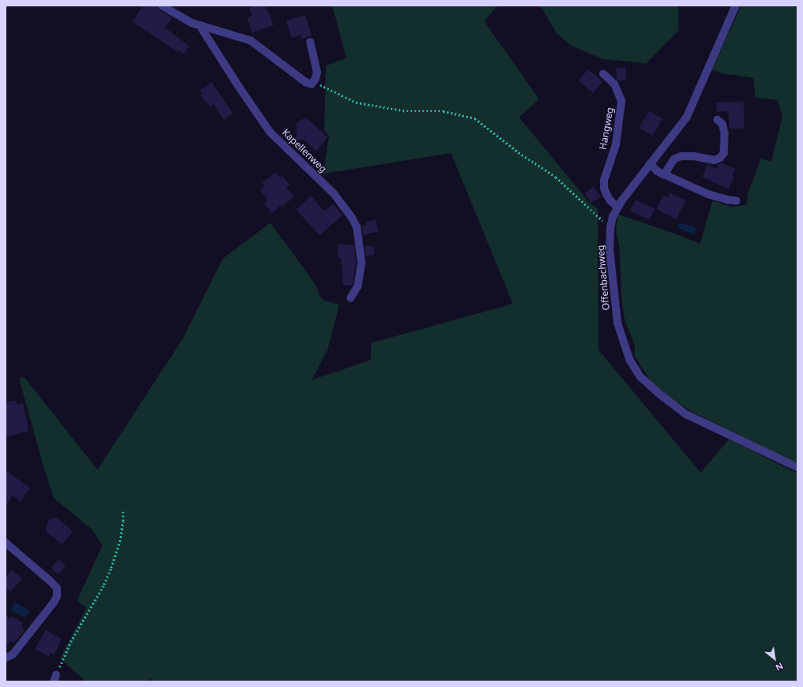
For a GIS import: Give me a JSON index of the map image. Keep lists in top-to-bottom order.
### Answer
{
  "streets": {
    "street": ["Hangweg", "Kapellenweg", "Offenbachweg"]
  },
  "crossings": [
    ["Hangweg", "Offenbachweg"]
  ],
  "north": "bottom right"
}
